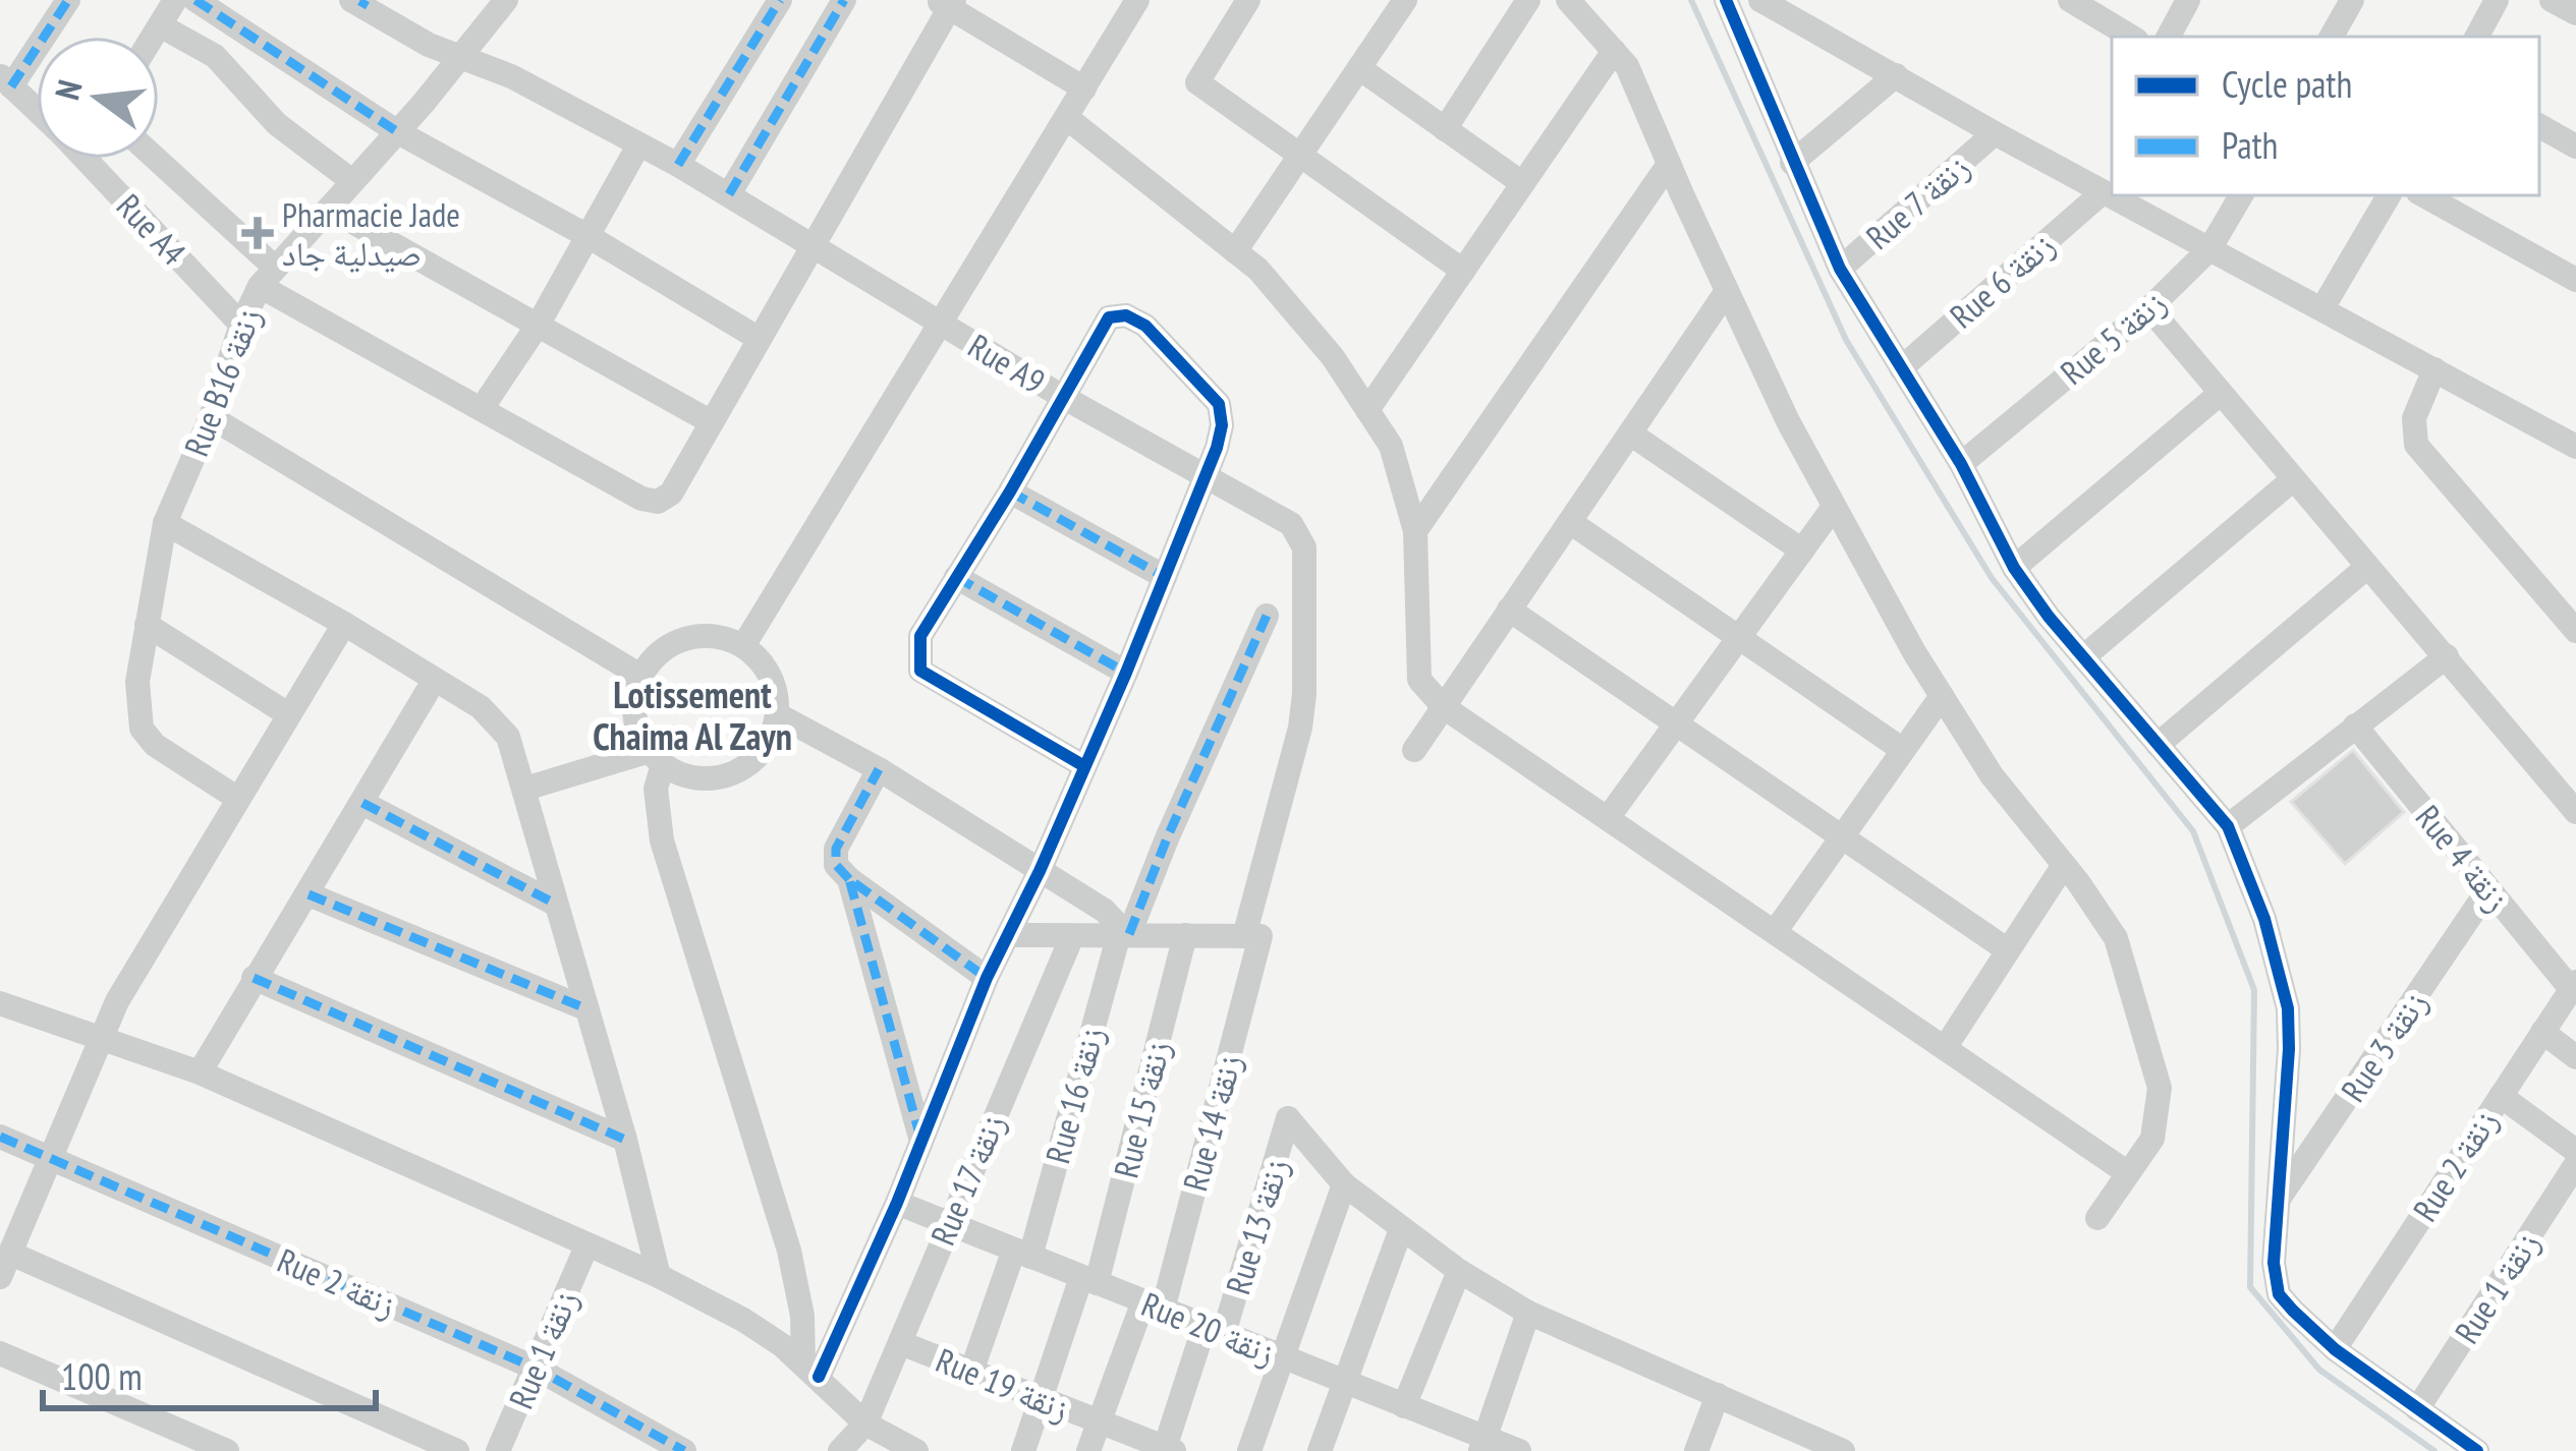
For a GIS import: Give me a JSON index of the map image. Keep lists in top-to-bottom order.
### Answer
{
  "streets": {
    "street": [
      "Rue 7 زنقة",
      "Rue A4",
      "Rue 6 زنقة",
      "Rue 5 زنقة",
      "Rue A9",
      "Rue B16 زنقة",
      "Rue 4 زنقة",
      "Rue 3 زنقة",
      "Rue 16 زنقة",
      "Rue 15 زنقة",
      "Rue 14 زنقة",
      "Rue 2 زنقة",
      "Rue 17 زنقة",
      "Rue 13 زنقة",
      "Rue 1 زنقة",
      "Rue 20 زنقة",
      "Rue 19 زنقة"
    ]
  },
  "crossings": [
    ["Rue A4", "Rue B16 زنقة"],
    ["Rue A9", "Rue B16 زنقة"],
    ["Rue A9", "Rue 14 زنقة"],
    ["Rue 4 زنقة", "Rue 3 زنقة"],
    ["Rue 4 زنقة", "Rue 2 زنقة"],
    ["Rue 16 زنقة", "Rue 20 زنقة"],
    ["Rue 16 زنقة", "Rue 19 زنقة"],
    ["Rue 15 زنقة", "Rue 20 زنقة"],
    ["Rue 15 زنقة", "Rue 19 زنقة"],
    ["Rue 14 زنقة", "Rue 20 زنقة"],
    ["Rue 14 زنقة", "Rue 19 زنقة"],
    ["Rue 2 زنقة", "Rue 1 زنقة"],
    ["Rue 17 زنقة", "Rue 20 زنقة"],
    ["Rue 17 زنقة", "Rue 19 زنقة"],
    ["Rue 13 زنقة", "Rue 20 زنقة"],
    ["Rue 13 زنقة", "Rue 19 زنقة"]
  ],
  "districts": ["Lotissement Chaima Al Zayn"],
  "places": {
    "health": ["Pharmacie Jade صيدلية جاد"]
  },
  "legend": ["Cycle path", "Path"],
  "scale_bar": "100 m",
  "north": "left"
}
